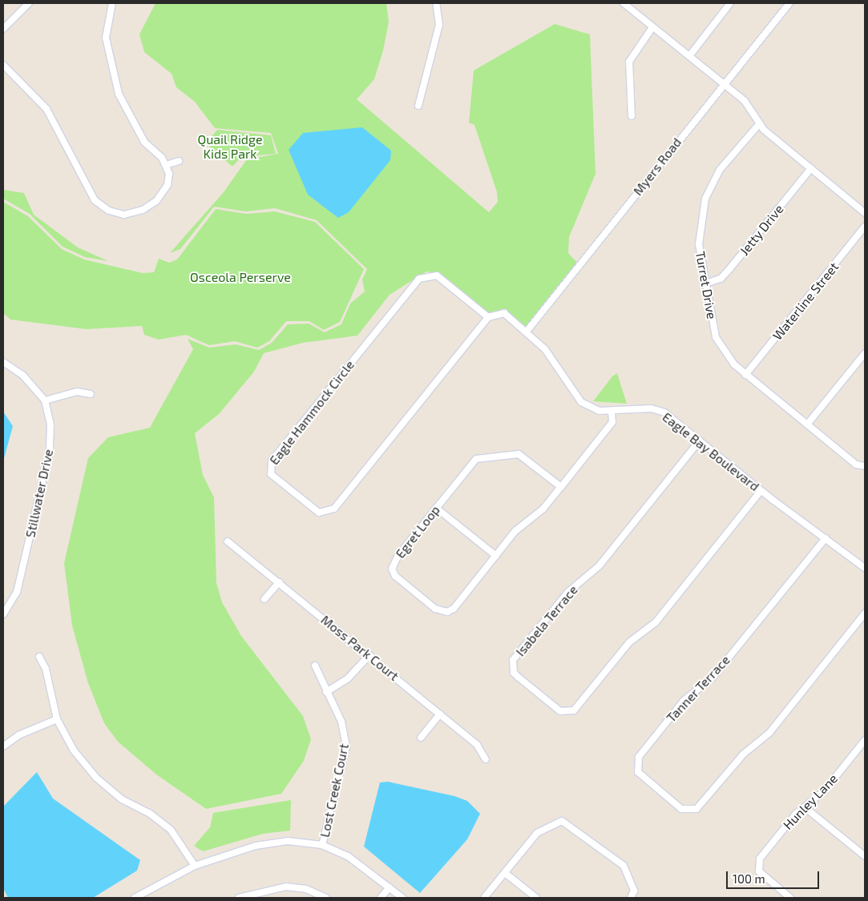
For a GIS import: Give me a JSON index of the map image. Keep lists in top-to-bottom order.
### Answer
{
  "streets": {
    "street": [
      "Myers Road",
      "Jetty Drive",
      "Turret Drive",
      "Waterline Street",
      "Eagle Hammock Circle",
      "Eagle Bay Boulevard",
      "Stillwater Drive",
      "Egret Loop",
      "Isabela Terrace",
      "Moss Park Court",
      "Tanner Terrace",
      "Lost Creek Court",
      "Hunley Lane"
    ]
  },
  "crossings": [
    ["Myers Road", "Eagle Bay Boulevard"],
    ["Jetty Drive", "Turret Drive"],
    ["Turret Drive", "Waterline Street"],
    ["Eagle Bay Boulevard", "Egret Loop"],
    ["Eagle Bay Boulevard", "Isabela Terrace"],
    ["Eagle Bay Boulevard", "Tanner Terrace"]
  ],
  "parks": ["Quail Ridge Kids Park", "Osceola Perserve"],
  "scale_bar": "100 m"
}
